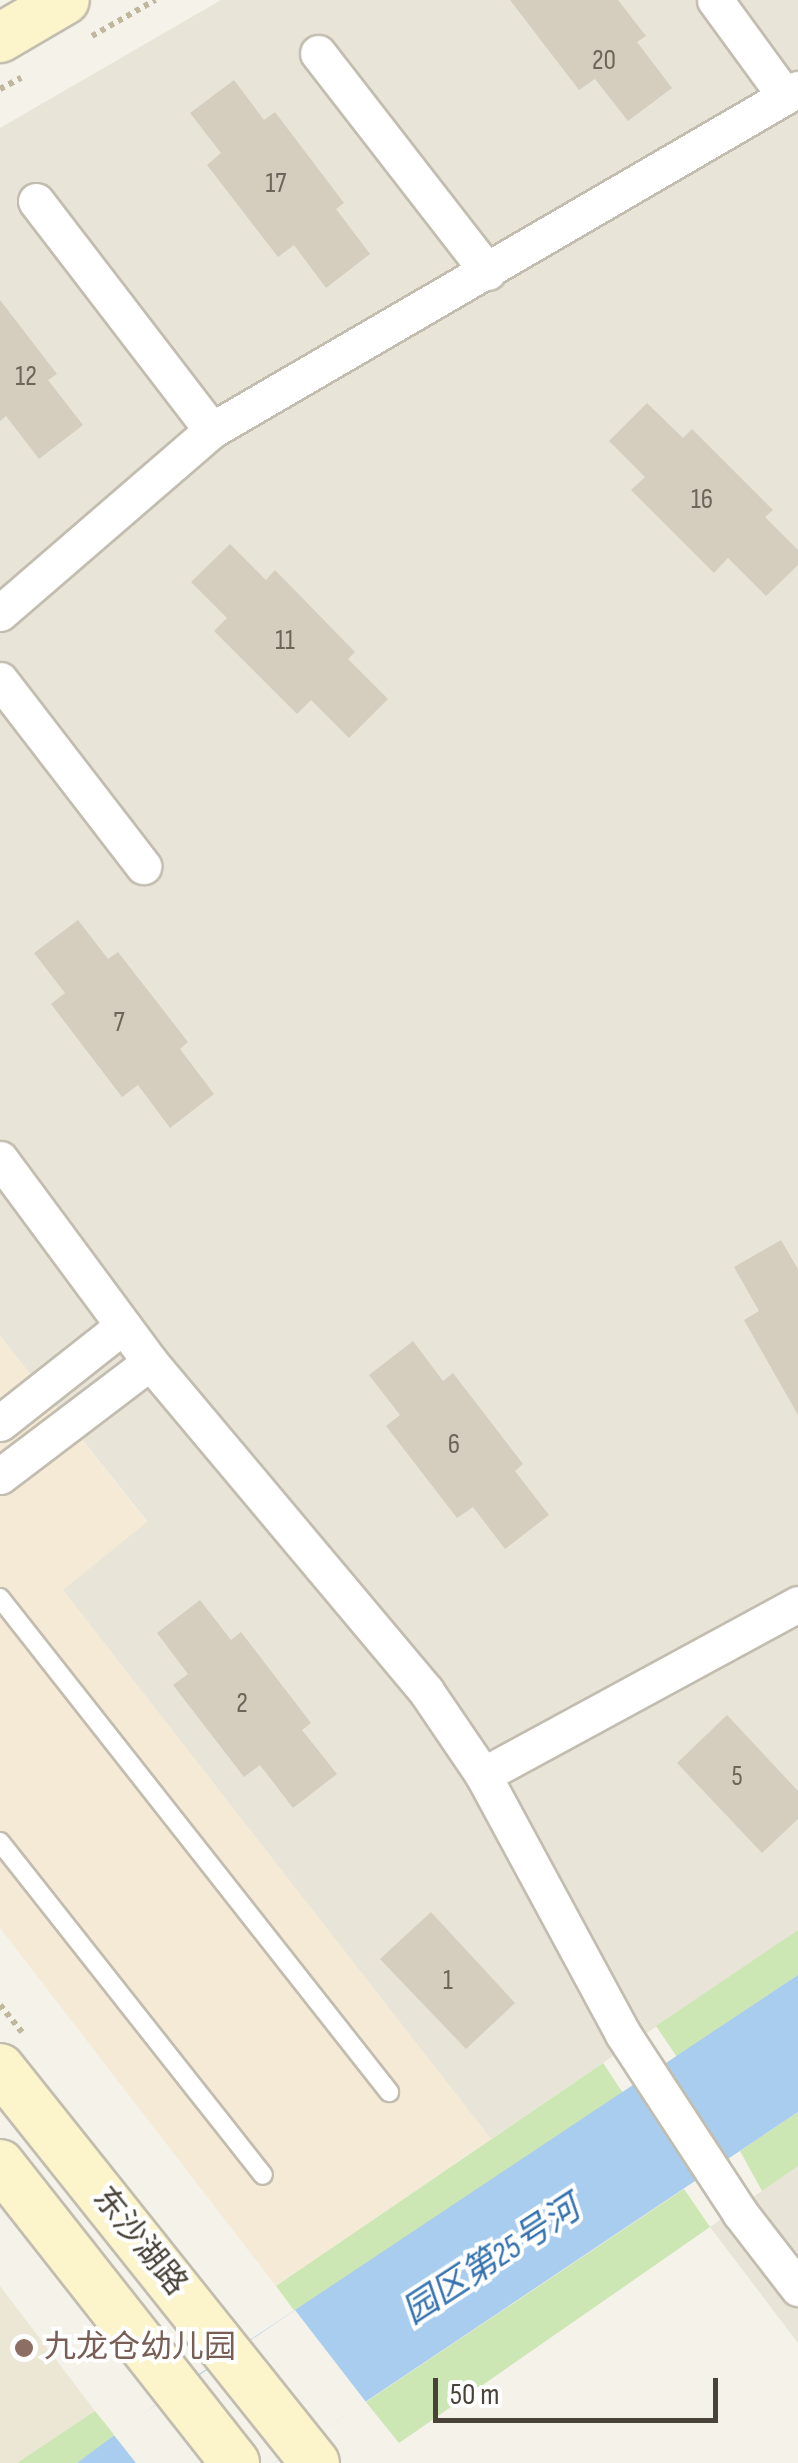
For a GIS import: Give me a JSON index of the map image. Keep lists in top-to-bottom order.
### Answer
{
  "streets": {
    "main road": ["东沙湖路"]
  },
  "water": ["园区第25号河"],
  "places": ["九龙仓幼儿园"],
  "house_numbers": [
    "20",
    "17",
    "12",
    "16",
    "11",
    "7",
    "6",
    "2",
    "5",
    "1"
  ],
  "scale_bar": "50 m"
}
